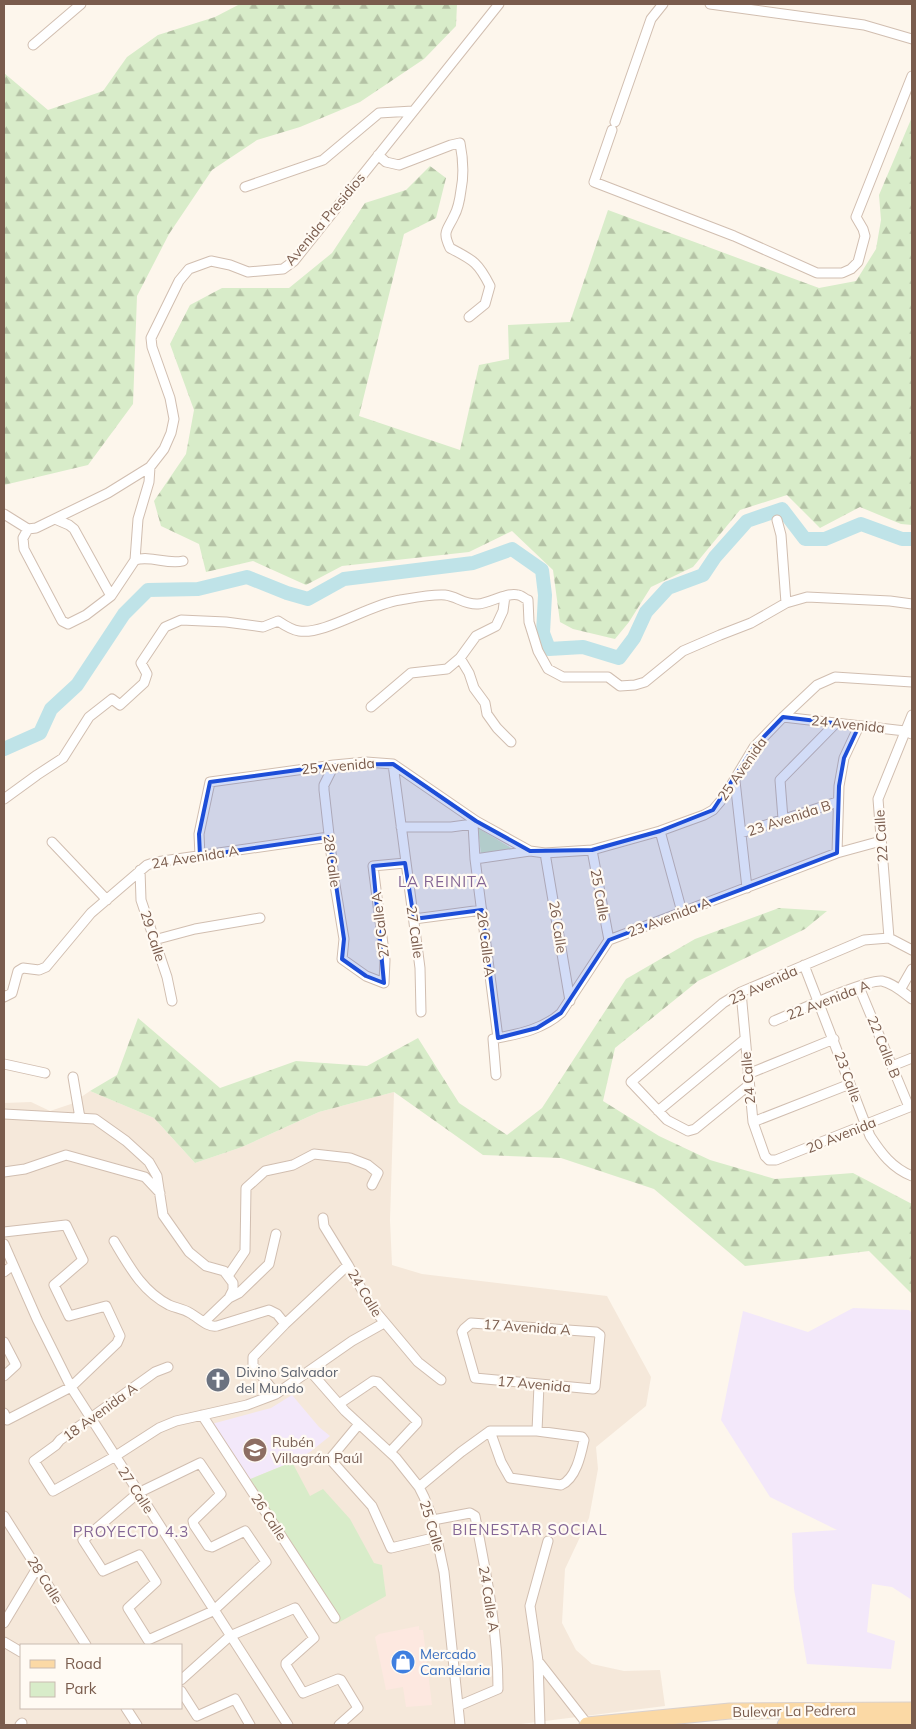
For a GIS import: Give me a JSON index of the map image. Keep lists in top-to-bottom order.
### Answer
{
  "streets": {
    "main road": ["Bulevar La Pedrera"],
    "street": [
      "Avenida Presidios",
      "24 Avenida",
      "25 Avenida",
      "23 Avenida B",
      "22 Calle",
      "24 Avenida A",
      "28 Calle",
      "25 Calle",
      "23 Avenida A",
      "27 Calle A",
      "26 Calle",
      "27 Calle",
      "29 Calle",
      "26 Calle A",
      "23 Avenida",
      "22 Avenida A",
      "22 Calle B",
      "23 Calle",
      "24 Calle",
      "20 Avenida",
      "17 Avenida A",
      "17 Avenida",
      "18 Avenida A",
      "24 Calle A"
    ]
  },
  "crossings": [
    ["24 Avenida", "25 Avenida"],
    ["24 Avenida", "22 Calle"],
    ["25 Avenida", "24 Avenida A"],
    ["25 Avenida", "28 Calle"],
    ["25 Avenida", "25 Calle"],
    ["25 Avenida", "26 Calle"],
    ["25 Avenida", "27 Calle"],
    ["25 Avenida", "26 Calle A"],
    ["22 Calle", "23 Avenida A"],
    ["22 Calle", "23 Avenida"],
    ["24 Avenida A", "28 Calle"],
    ["24 Avenida A", "29 Calle"],
    ["28 Calle", "27 Calle A"],
    ["25 Calle", "23 Avenida A"],
    ["25 Calle", "24 Calle A"],
    ["27 Calle A", "27 Calle"],
    ["27 Calle", "18 Avenida A"],
    ["23 Avenida", "23 Calle"],
    ["23 Avenida", "24 Calle"],
    ["22 Avenida A", "22 Calle B"],
    ["22 Avenida A", "23 Calle"],
    ["22 Calle B", "20 Avenida"],
    ["23 Calle", "20 Avenida"],
    ["24 Calle", "20 Avenida"],
    ["17 Avenida A", "17 Avenida"]
  ],
  "districts": ["LA REINITA", "BIENESTAR SOCIAL", "PROYECTO 4.3"],
  "places": {
    "church": ["Divino Salvador del Mundo"],
    "school or university": ["Rubén Villagrán Paúl"],
    "shop": ["Mercado Candelaria"]
  },
  "legend": ["Road", "Park"]
}
